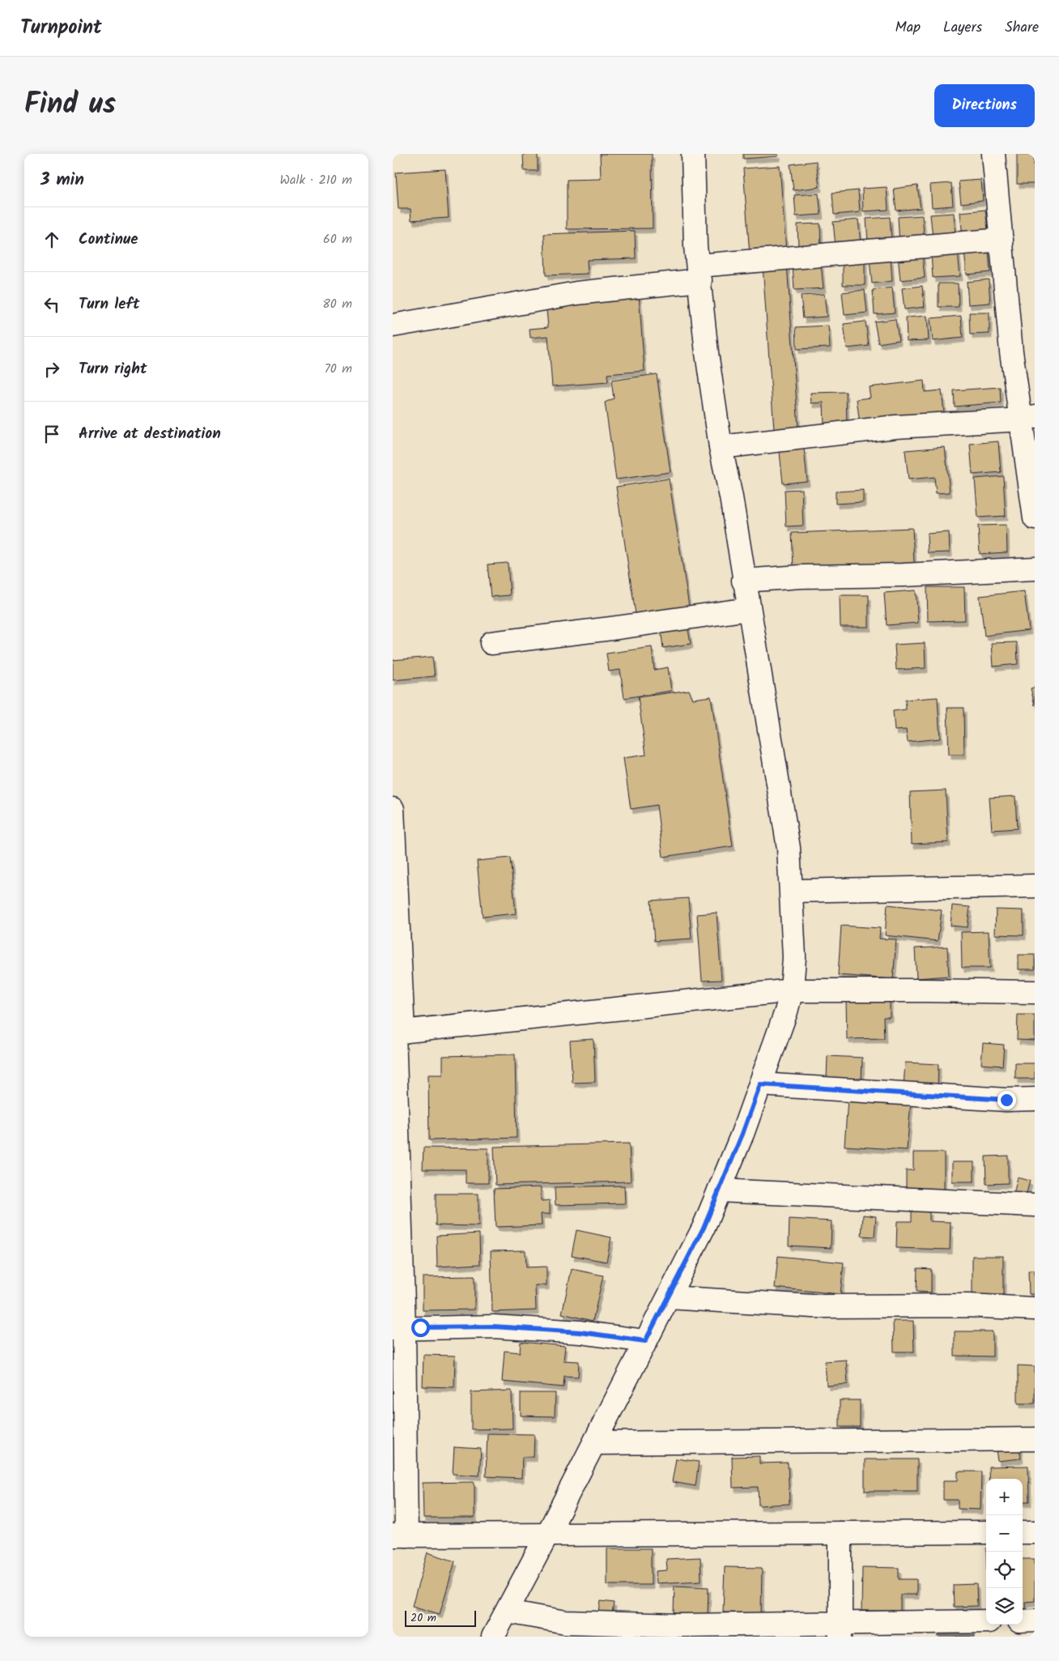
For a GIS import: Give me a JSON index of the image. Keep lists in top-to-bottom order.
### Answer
{
  "scale_bar": "20 m",
  "page": {
    "header": "Turnpoint",
    "nav": ["Map", "Layers", "Share"],
    "title": "Find us",
    "buttons": "Directions",
    "heading": ["3 min", "Walk · 210 m"],
    "list": [
      ["Continue", "60 m"],
      ["Turn left", "80 m"],
      ["Turn right", "70 m"],
      "Arrive at destination"
    ],
    "map_buttons": ["+", "−"],
    "scale": "20 m"
  }
}
